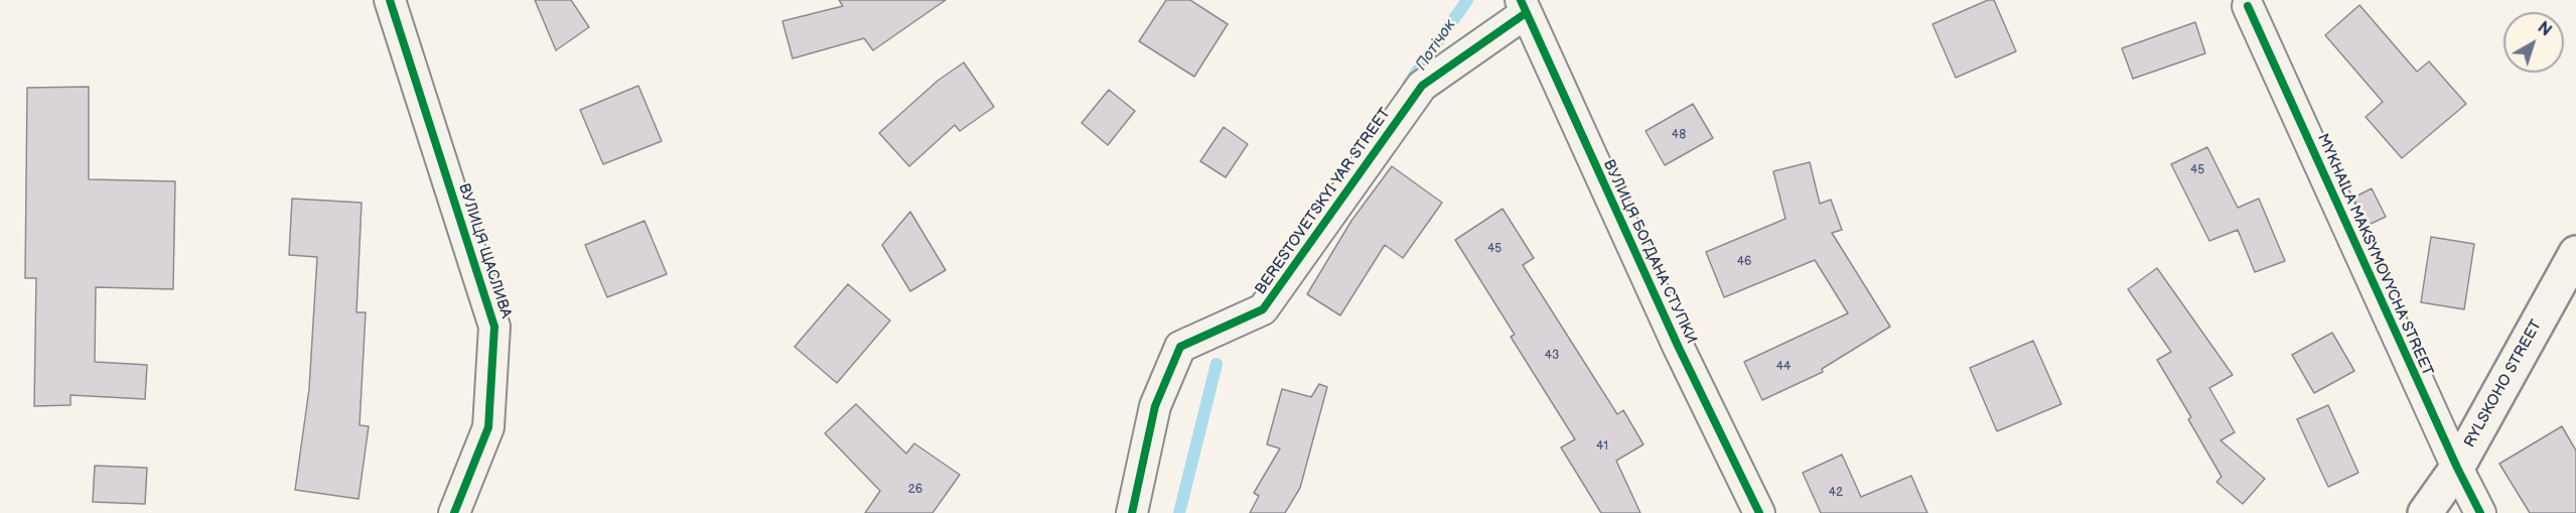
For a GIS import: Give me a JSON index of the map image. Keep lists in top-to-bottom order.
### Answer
{
  "streets": {
    "street": [
      "BERESTOVETSKYI YAR STREET",
      "ВУЛИЦЯ ЩАСЛИВА",
      "ВУЛИЦЯ БОГДАНА СТУПКИ",
      "MYKHAILA MAKSYMOVYCHA STREET",
      "RYLSKOHO STREET"
    ]
  },
  "crossings": [
    ["BERESTOVETSKYI YAR STREET", "ВУЛИЦЯ БОГДАНА СТУПКИ"],
    ["MYKHAILA MAKSYMOVYCHA STREET", "RYLSKOHO STREET"]
  ],
  "water": ["Потічок"],
  "house_numbers": [
    "48",
    "45",
    "45",
    "46",
    "43",
    "44",
    "41",
    "26",
    "42"
  ],
  "north": "top right"
}
